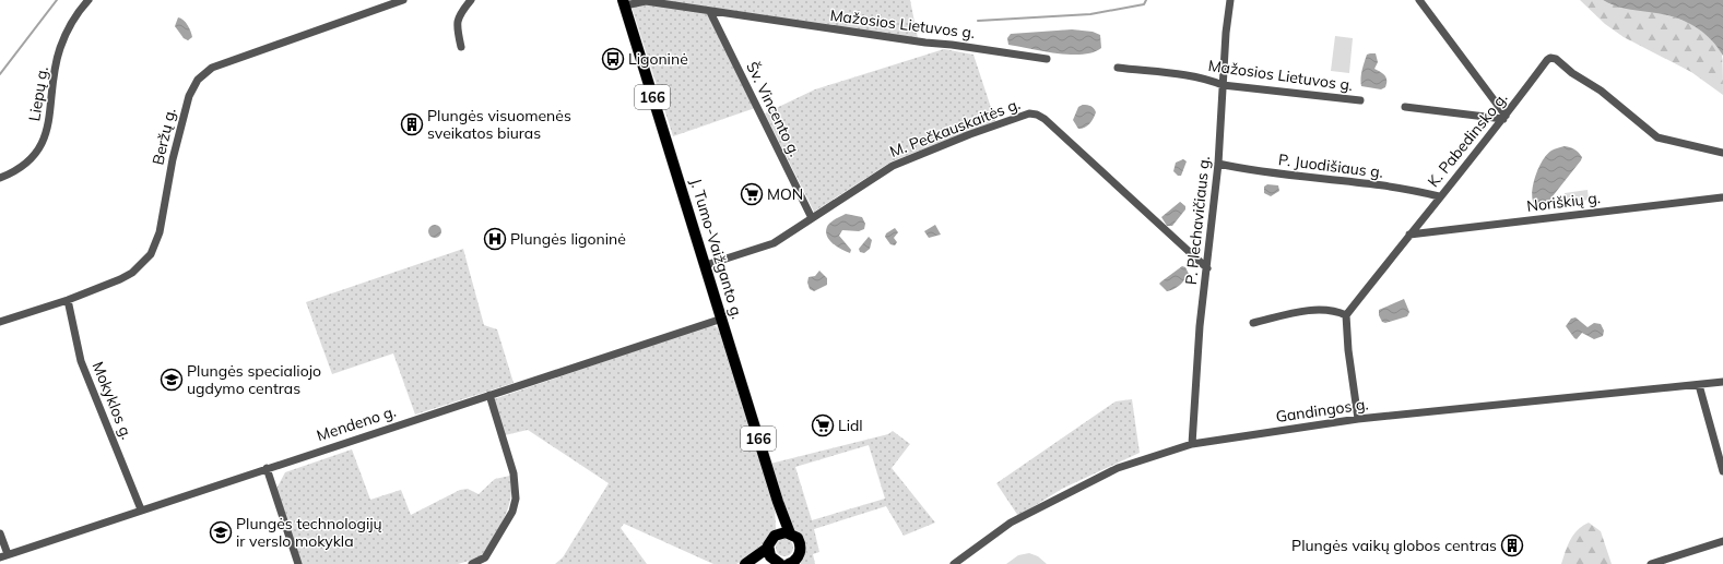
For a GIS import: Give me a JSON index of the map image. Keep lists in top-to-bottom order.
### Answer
{
  "streets": {
    "main road": ["166", "J. Tumo-Vaižganto g."],
    "street": [
      "Mažosios Lietuvos g.",
      "Liepų g.",
      "Šv. Vincento g.",
      "M. Pečkauskaitės g.",
      "Beržų g.",
      "K. Pabedinsko g.",
      "P. Juodišiaus g.",
      "Noriškių g.",
      "P. Plechavičiaus g.",
      "Mokyklos g.",
      "Gandingos g.",
      "Mendeno g."
    ]
  },
  "crossings": [
    ["Mažosios Lietuvos g.", "Šv. Vincento g."],
    ["Mažosios Lietuvos g.", "P. Plechavičiaus g."],
    ["Mažosios Lietuvos g.", "J. Tumo-Vaižganto g."],
    ["166", "J. Tumo-Vaižganto g."],
    ["Šv. Vincento g.", "M. Pečkauskaitės g."],
    ["M. Pečkauskaitės g.", "P. Plechavičiaus g."],
    ["M. Pečkauskaitės g.", "J. Tumo-Vaižganto g."],
    ["Beržų g.", "Mokyklos g."],
    ["K. Pabedinsko g.", "P. Juodišiaus g."],
    ["K. Pabedinsko g.", "Noriškių g."],
    ["P. Juodišiaus g.", "P. Plechavičiaus g."],
    ["P. Plechavičiaus g.", "Gandingos g."],
    ["J. Tumo-Vaižganto g.", "Mendeno g."],
    ["Mokyklos g.", "Mendeno g."]
  ],
  "places": {
    "bus stop": ["Ligoninė"],
    "building": ["Plungės visuomenės sveikatos biuras", "Plungės vaikų globos centras"],
    "supermarket": ["MON", "Lidl"],
    "hospital": ["Plungės ligoninė"],
    "school or university": ["Plungės specialiojo ugdymo centras", "Plungės technologijų ir verslo mokykla"]
  }
}
